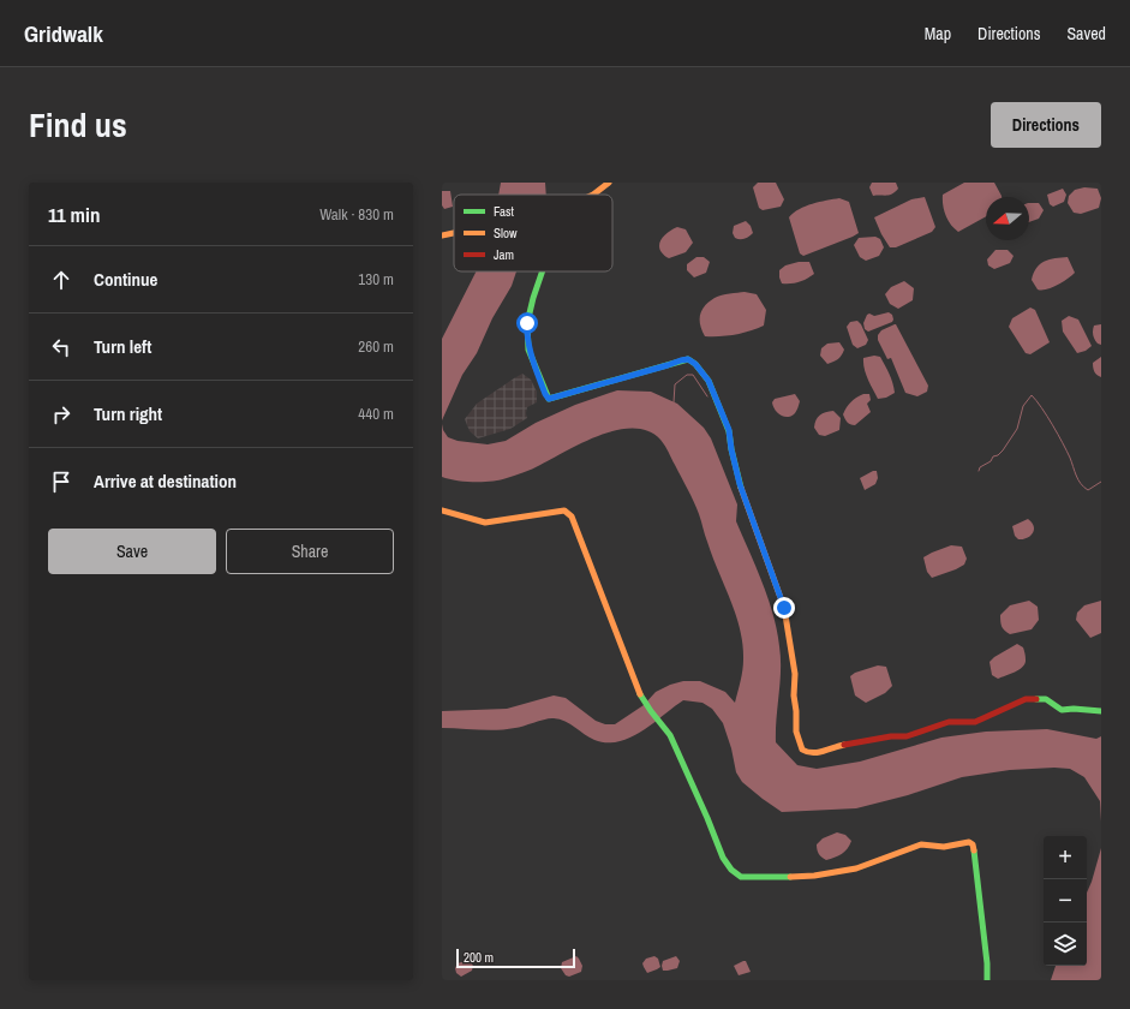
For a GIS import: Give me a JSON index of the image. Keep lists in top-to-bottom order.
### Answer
{
  "legend": ["Fast", "Slow", "Jam"],
  "scale_bar": "200 m",
  "north": "left",
  "page": {
    "header": "Gridwalk",
    "nav": ["Map", "Directions", "Saved"],
    "title": "Find us",
    "buttons": [
      "Directions",
      ["Save", "Share"]
    ],
    "heading": ["11 min", "Walk · 830 m"],
    "list": [
      ["Continue", "130 m"],
      ["Turn left", "260 m"],
      ["Turn right", "440 m"],
      "Arrive at destination"
    ],
    "map_buttons": ["+", "−"],
    "scale": "200 m"
  }
}
